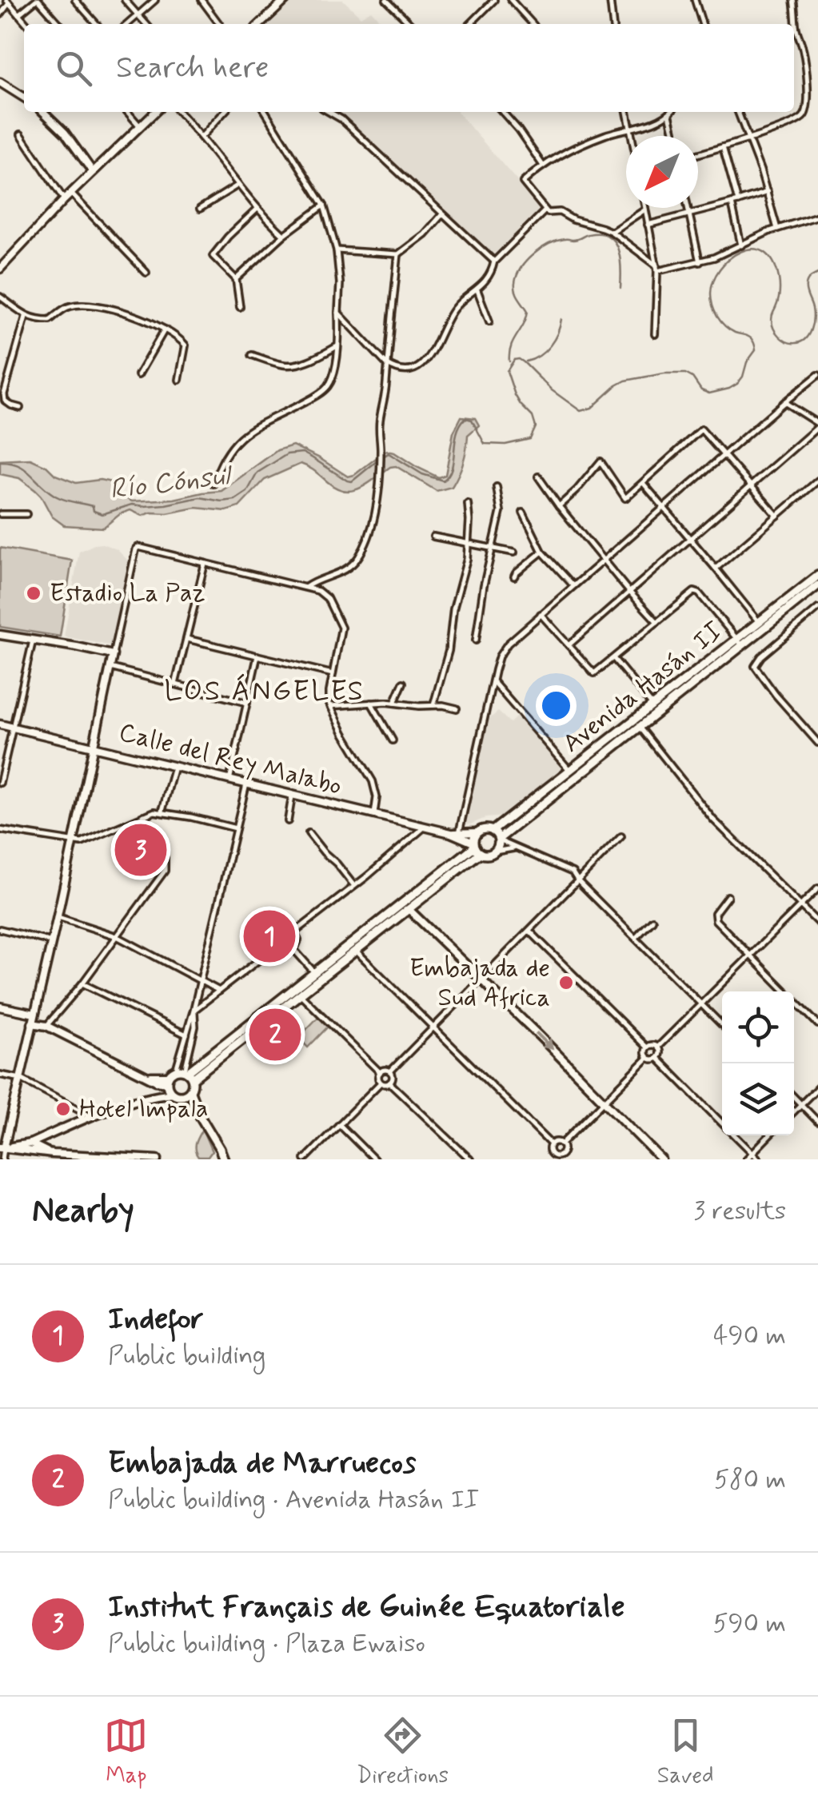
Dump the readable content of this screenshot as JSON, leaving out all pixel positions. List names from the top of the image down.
{
  "streets": {
    "main road": ["Avenida Hasán II"],
    "street": ["Calle del Rey Malabo"]
  },
  "crossings": [
    ["Avenida Hasán II", "Calle del Rey Malabo"]
  ],
  "districts": ["LOS ÁNGELES"],
  "water": ["Río Cónsul"],
  "places": ["Estadio La Paz", "Embajada de Sud Africa", "Hotel Impala"],
  "north": "bottom left",
  "page": {
    "search": "Search here",
    "pins": ["3", "1", "2"],
    "heading": ["Nearby", "3 results"],
    "list": [
      {
        "mark": "1",
        "name": "Indefor",
        "note": "Public building",
        "value": "490 m"
      },
      {
        "mark": "2",
        "name": "Embajada de Marruecos",
        "note": "Public building · Avenida Hasán II",
        "value": "580 m"
      },
      {
        "mark": "3",
        "name": "Institut Français de Guinée Equatoriale",
        "note": "Public building · Plaza Ewaiso",
        "value": "590 m"
      }
    ],
    "nav": ["Map", "Directions", "Saved"]
  }
}
